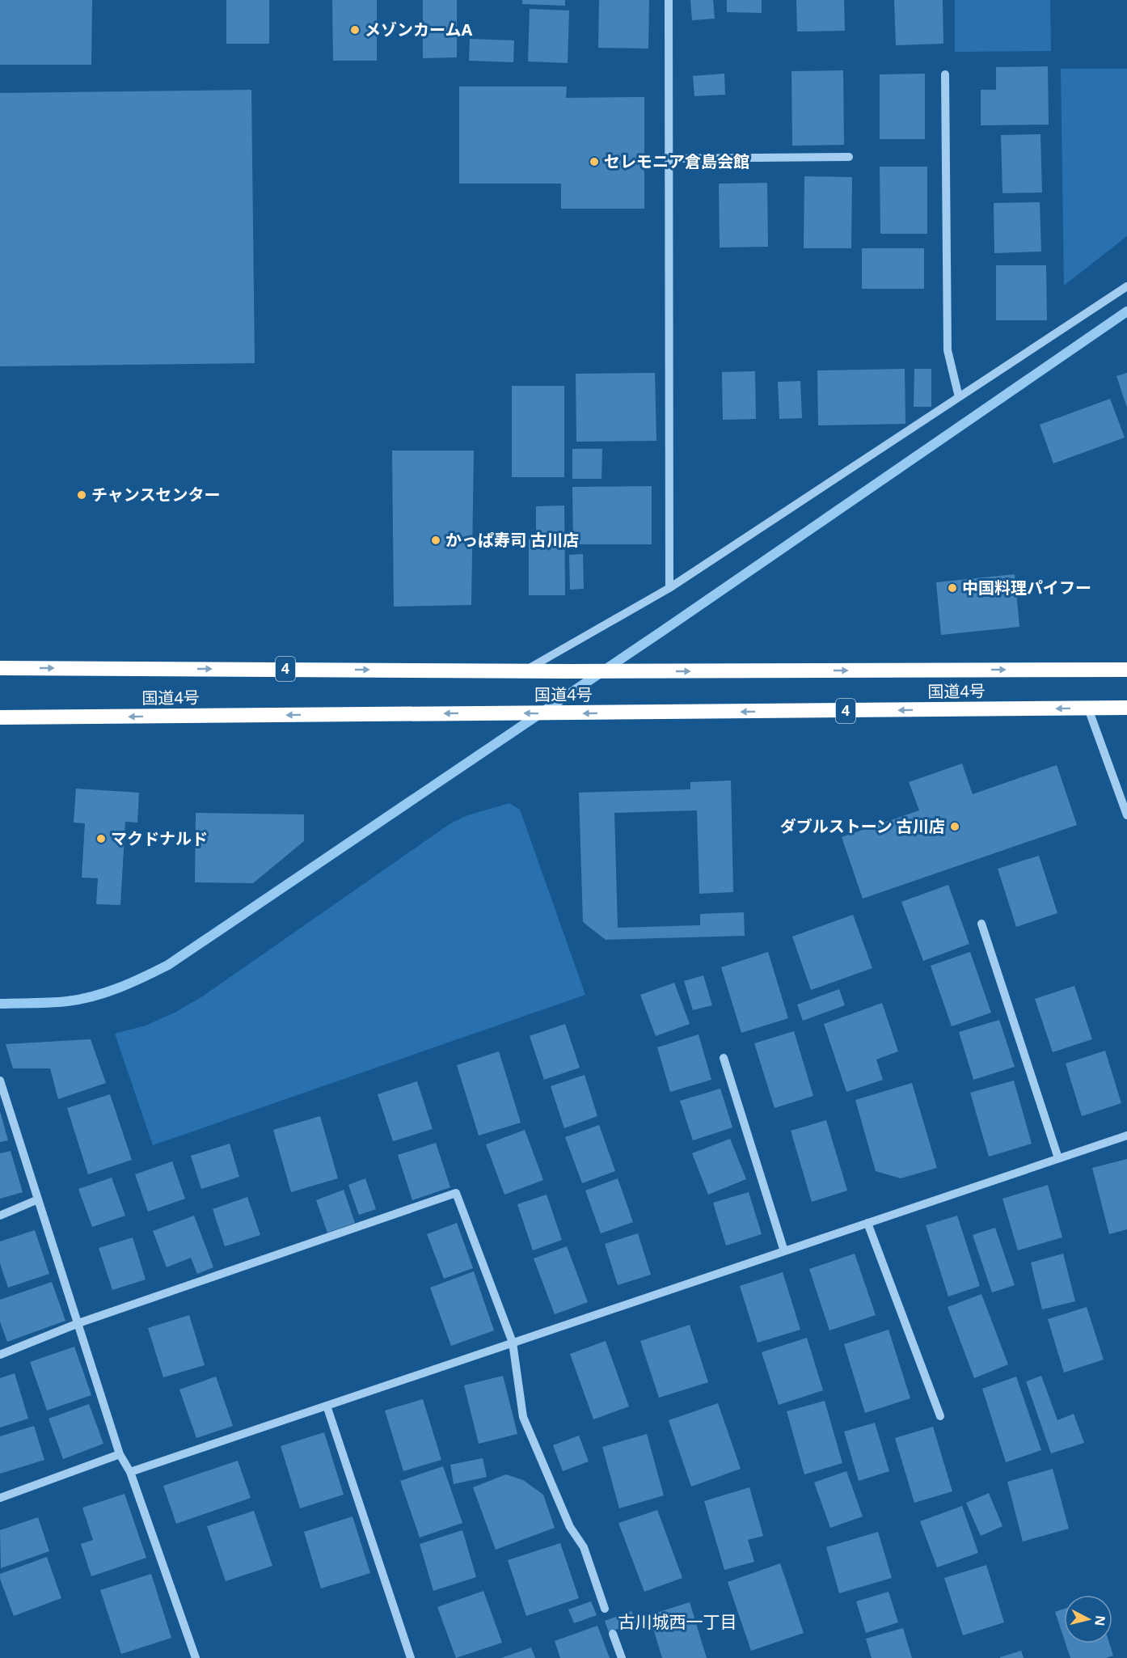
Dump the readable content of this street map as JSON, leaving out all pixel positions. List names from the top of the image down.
{
  "streets": {
    "highway": ["4", "国道4号"]
  },
  "districts": ["古川城西一丁目"],
  "places": [
    "メゾンカームA",
    "セレモニア倉島会館",
    "チャンスセンター",
    "かっぱ寿司 古川店",
    "中国料理パイフー",
    "ダブルストーン 古川店",
    "マクドナルド"
  ],
  "north": "right"
}
